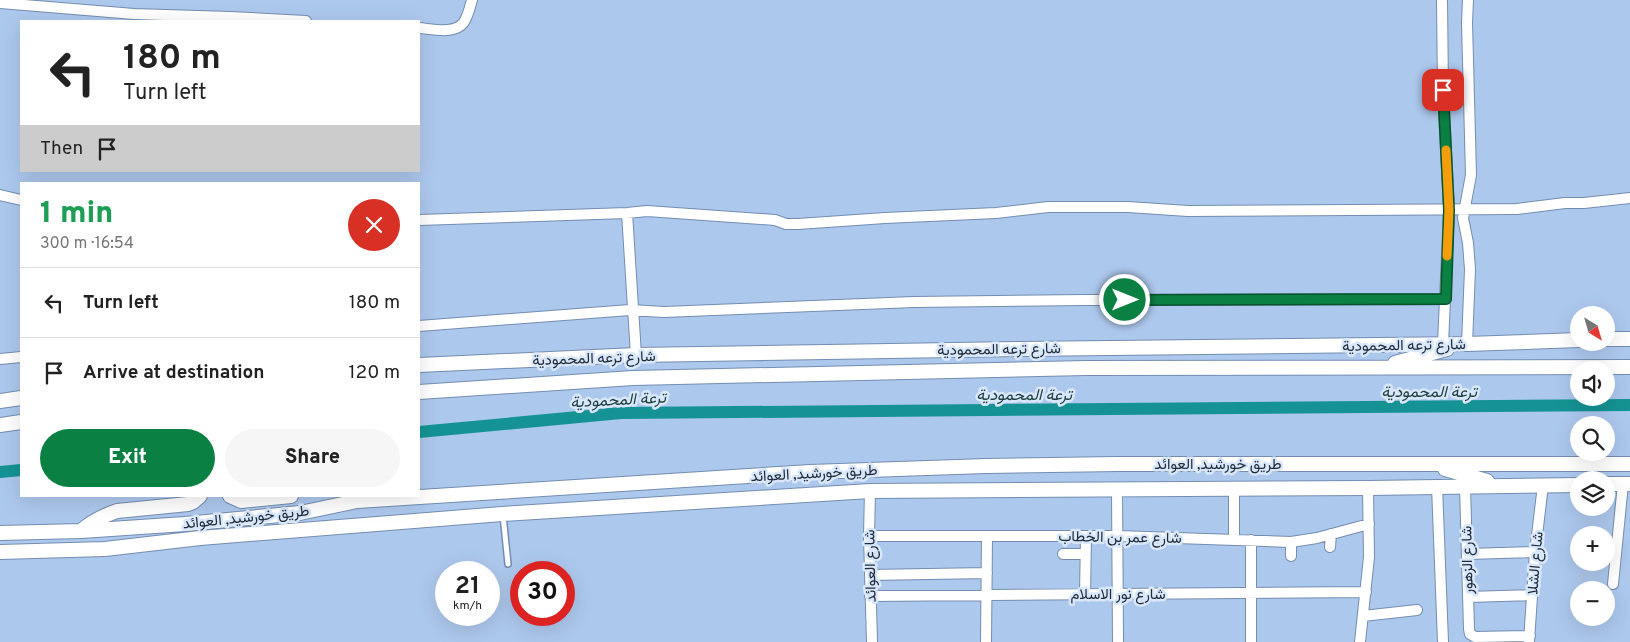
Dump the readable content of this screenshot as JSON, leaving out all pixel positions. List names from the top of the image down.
{
  "streets": {
    "main road": ["شارع ترعه المحمودية", "طريق خورشيد, العوائد"],
    "street": [
      "شارع عمر بن الخطاب",
      "شارع الزهور",
      "شارع الشلا",
      "شارع العوائد",
      "شارع نور الاسلام"
    ]
  },
  "crossings": [
    ["طريق خورشيد, العوائد", "شارع الزهور"],
    ["طريق خورشيد, العوائد", "شارع الشلا"],
    ["طريق خورشيد, العوائد", "شارع العوائد"],
    ["شارع عمر بن الخطاب", "شارع العوائد"],
    ["شارع الزهور", "شارع الشلا"],
    ["شارع العوائد", "شارع نور الاسلام"]
  ],
  "water": ["ترعة المحمودية"],
  "north": "bottom right",
  "page": {
    "turn": ["180 m", "Turn left"],
    "then": "Then",
    "heading": ["1 min", "300 m · 16:54"],
    "list": [
      {
        "name": "Turn left",
        "value": "180 m"
      },
      {
        "name": "Arrive at destination",
        "value": "120 m"
      }
    ],
    "map_buttons": ["+", "−"],
    "buttons": ["Exit", "Share"],
    "speed": "21 km/h",
    "limit": "30"
  }
}
